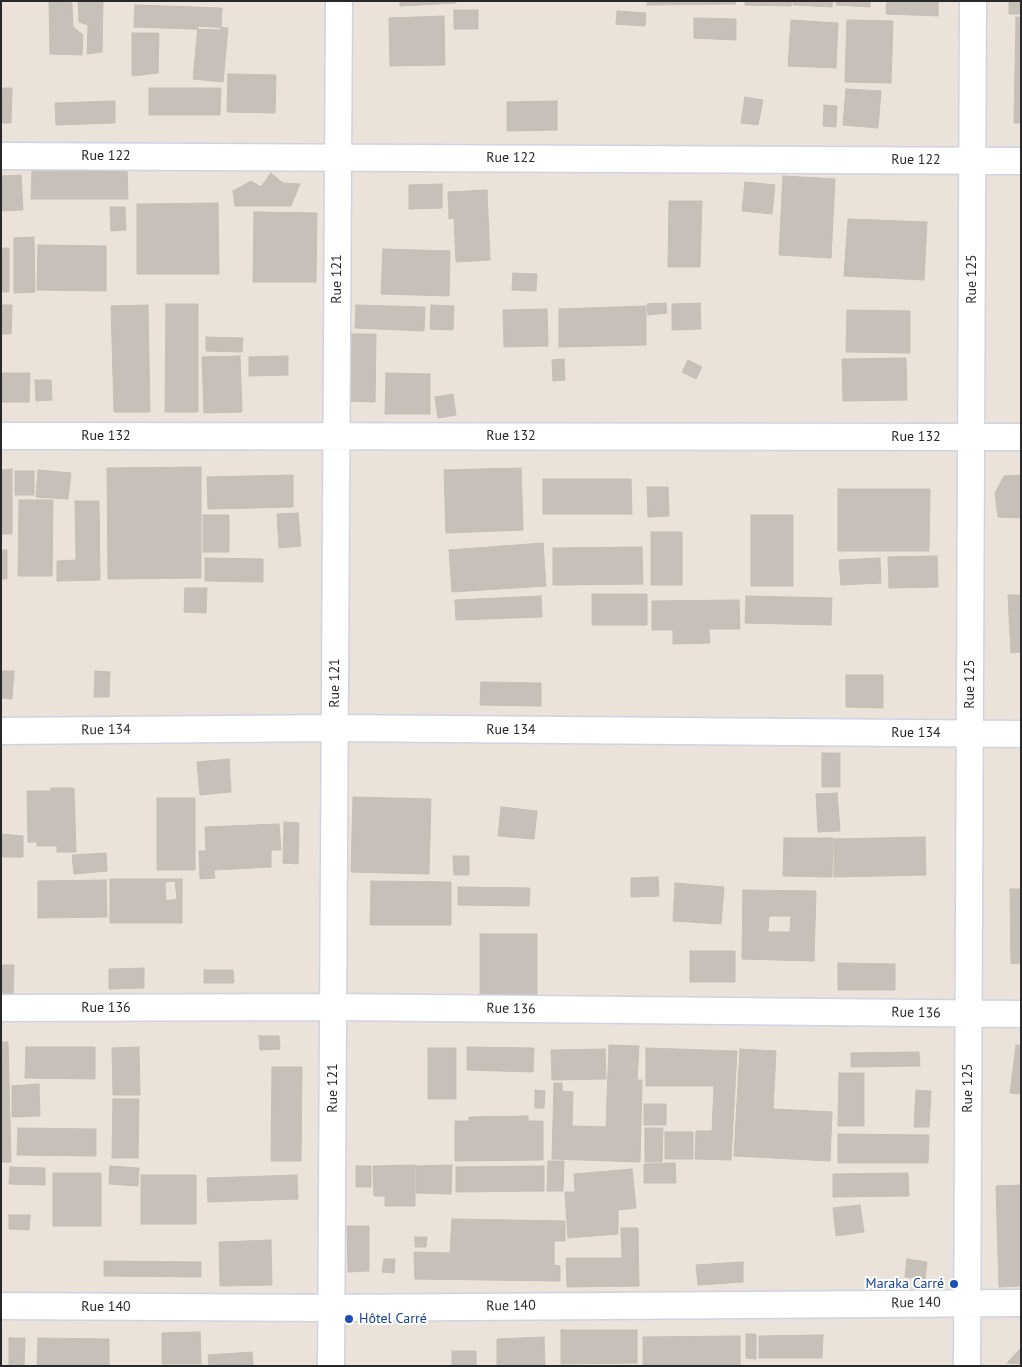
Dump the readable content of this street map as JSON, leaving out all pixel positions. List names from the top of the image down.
{
  "streets": {
    "street": [
      "Rue 122",
      "Rue 121",
      "Rue 125",
      "Rue 132",
      "Rue 134",
      "Rue 136",
      "Rue 140"
    ]
  },
  "crossings": [
    ["Rue 122", "Rue 121"],
    ["Rue 122", "Rue 125"],
    ["Rue 121", "Rue 132"],
    ["Rue 121", "Rue 134"],
    ["Rue 121", "Rue 136"],
    ["Rue 121", "Rue 140"],
    ["Rue 125", "Rue 132"],
    ["Rue 125", "Rue 134"],
    ["Rue 125", "Rue 136"],
    ["Rue 125", "Rue 140"]
  ],
  "places": ["Maraka Carré", "Hôtel Carré"]
}
